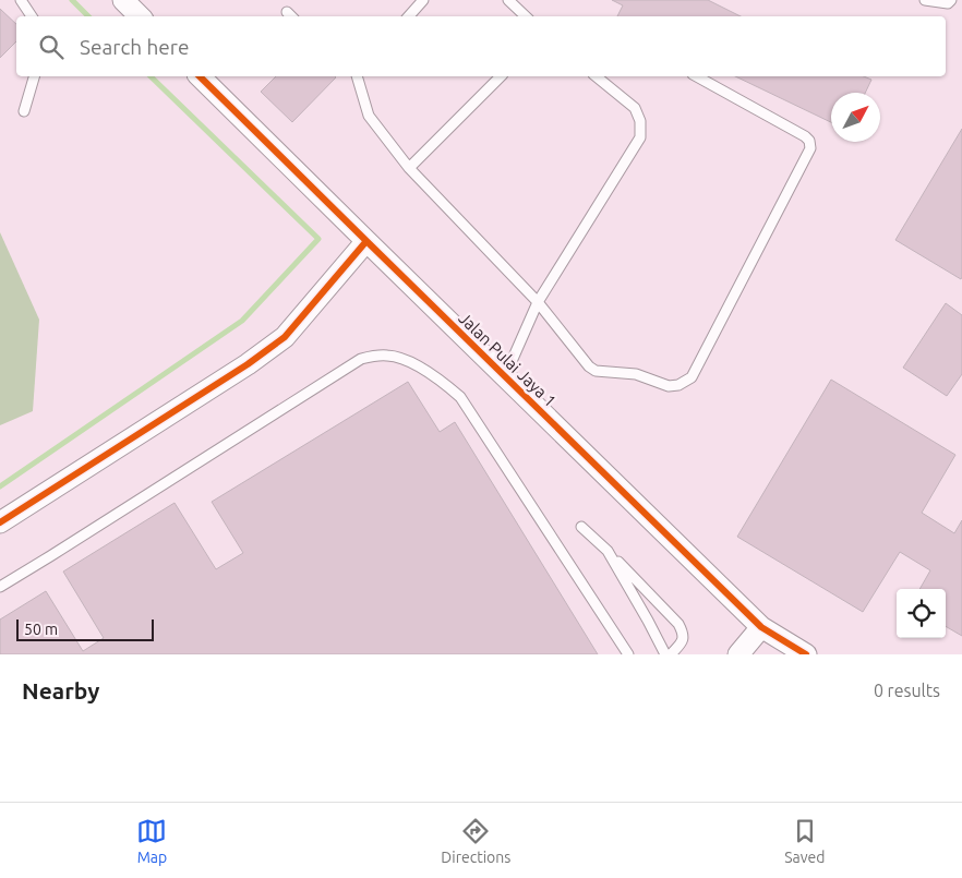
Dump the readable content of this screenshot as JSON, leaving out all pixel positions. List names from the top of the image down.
{
  "streets": {
    "street": ["Jalan Pulai Jaya 1"]
  },
  "scale_bar": "50 m",
  "north": "top right",
  "page": {
    "search": "Search here",
    "scale": "50 m",
    "heading": ["Nearby", "0 results"],
    "nav": ["Map", "Directions", "Saved"]
  }
}
